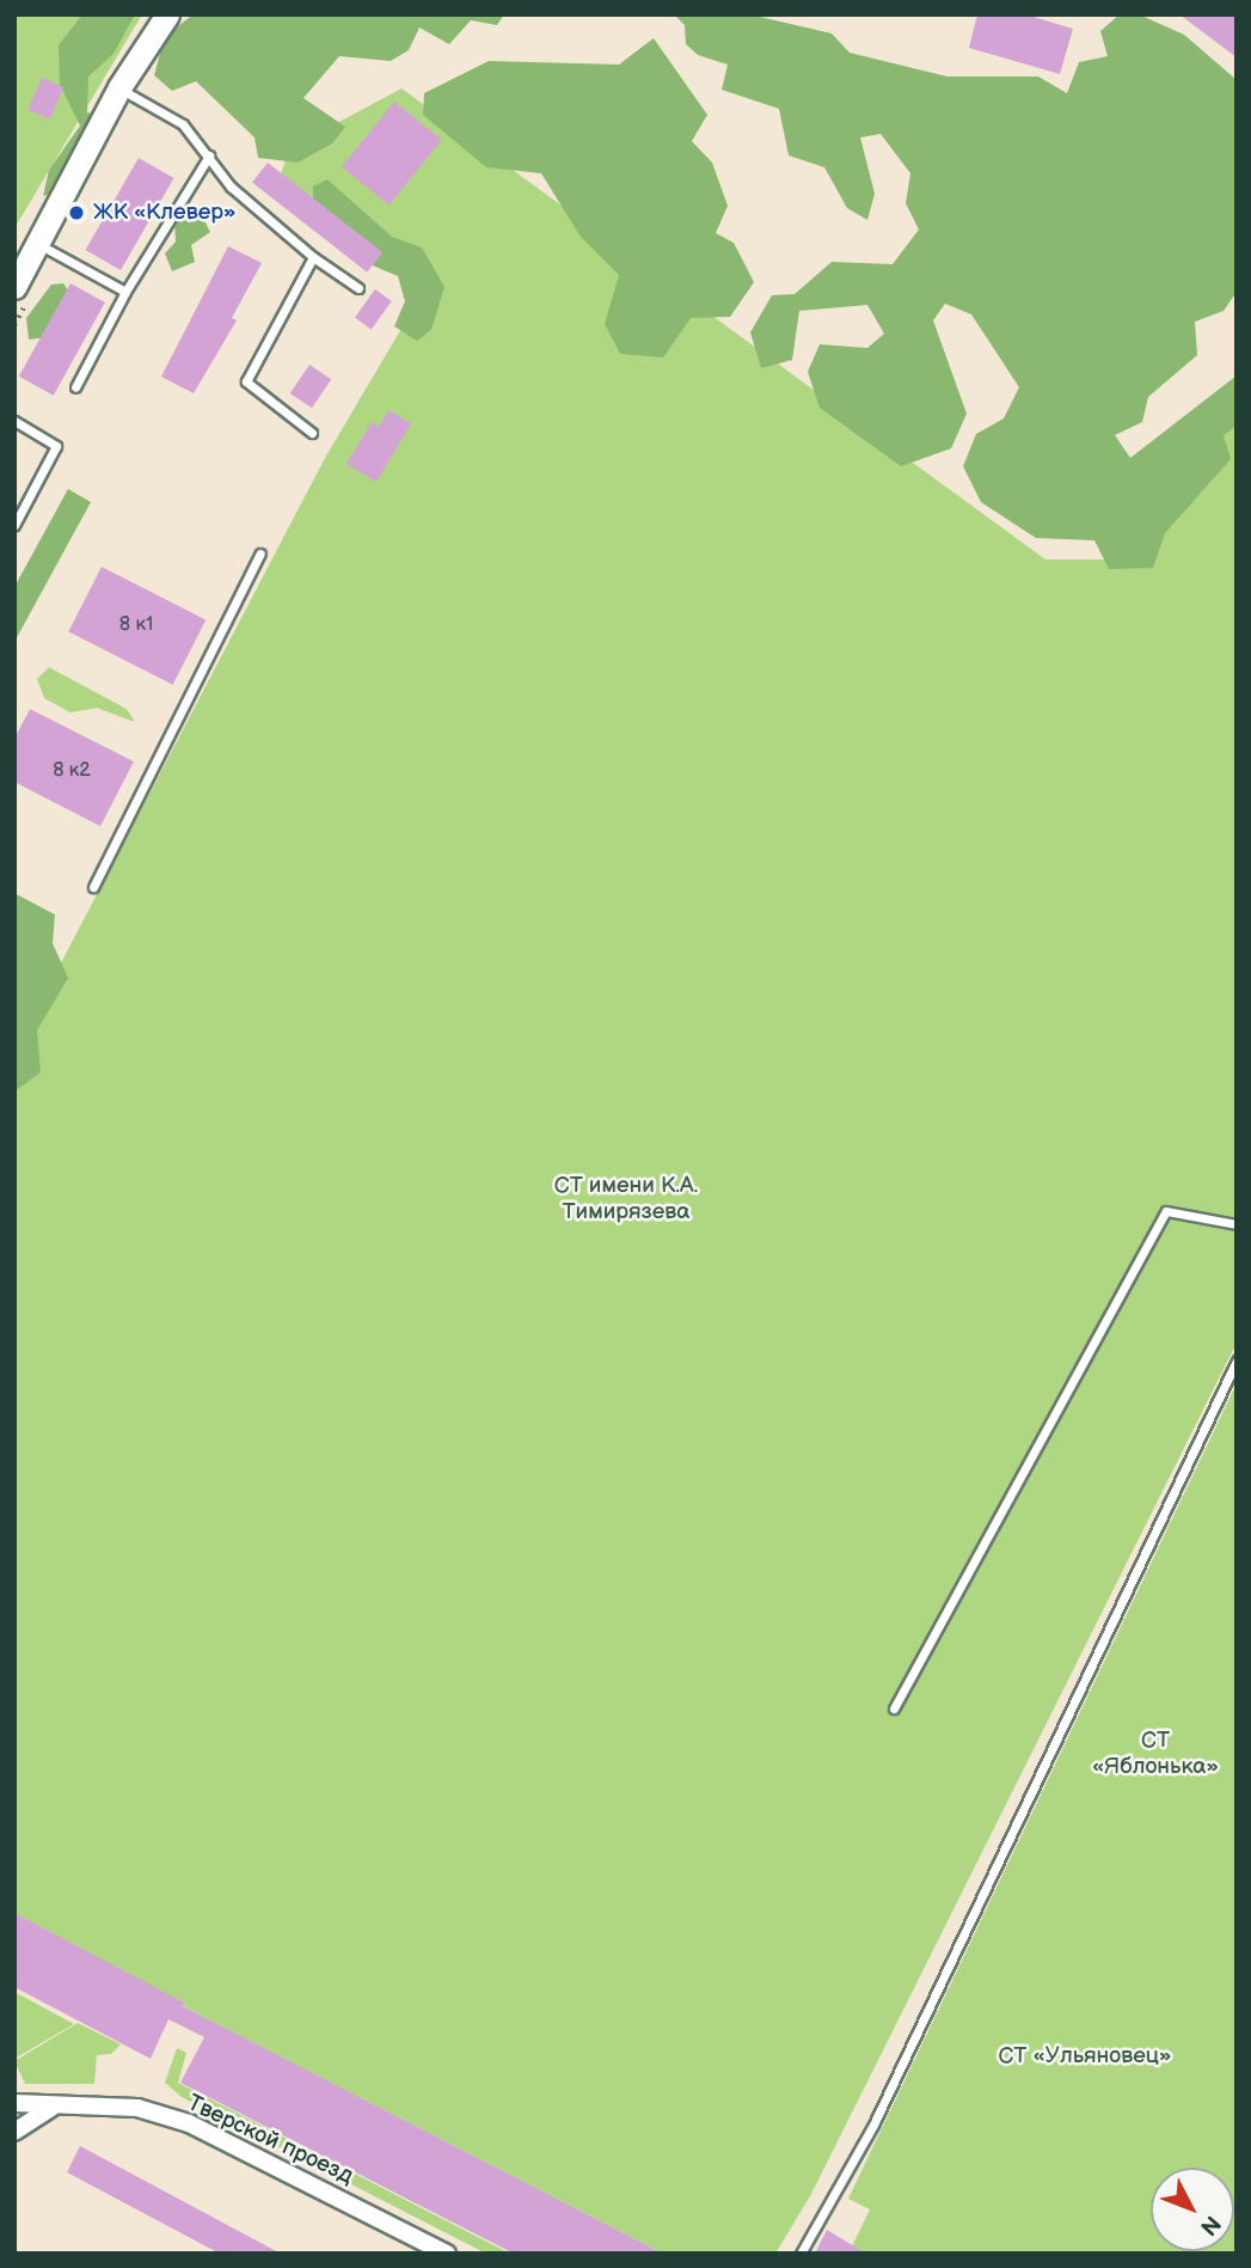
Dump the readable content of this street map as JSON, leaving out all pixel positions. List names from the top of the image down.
{
  "streets": {
    "street": ["Тверской проезд"]
  },
  "parks": ["СТ имени К.А. Тимирязева", "СТ «Яблонька»", "СТ «Ульяновец»"],
  "places": ["ЖК «Клевер»"],
  "house_numbers": ["8 к1", "8 к2"],
  "north": "bottom right"
}
